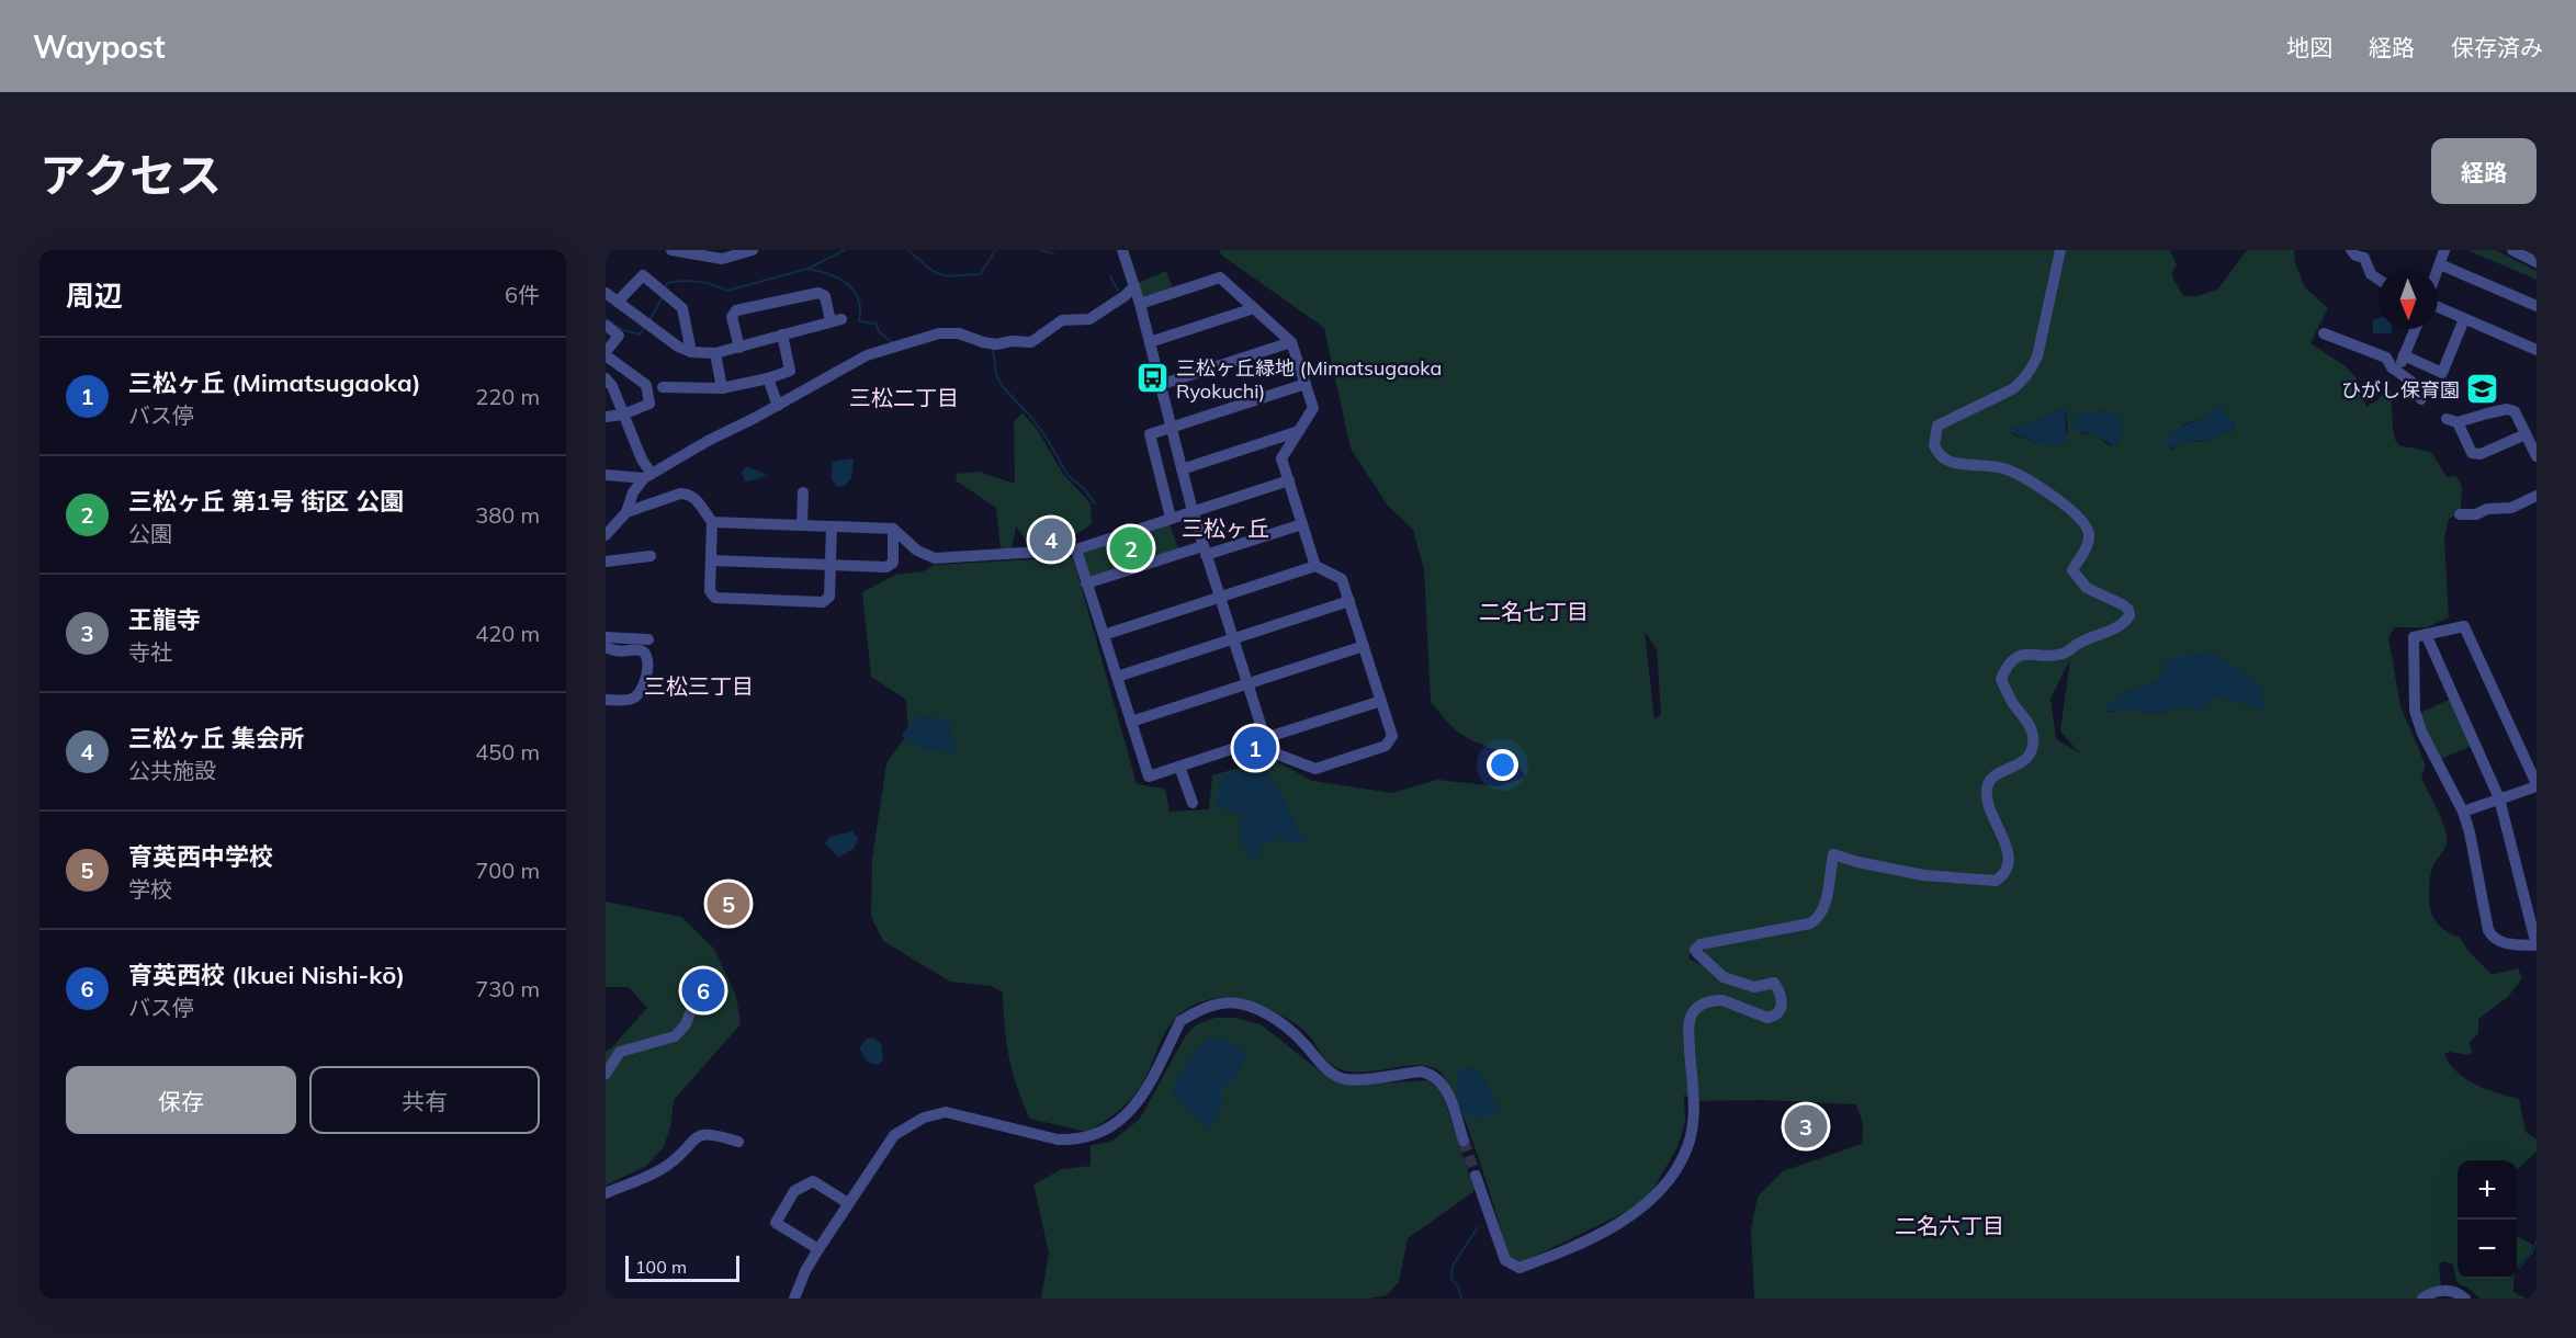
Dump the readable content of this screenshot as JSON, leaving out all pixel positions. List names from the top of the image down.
{
  "districts": [
    "三松二丁目",
    "三松ヶ丘",
    "二名七丁目",
    "三松三丁目",
    "二名六丁目"
  ],
  "places": {
    "bus stop": ["三松ヶ丘緑地 (Mimatsugaoka Ryokuchi)"],
    "school or university": ["ひがし保育園"]
  },
  "scale_bar": "100 m",
  "north": "bottom",
  "page": {
    "header": "Waypost",
    "nav": ["地図", "経路", "保存済み"],
    "title": "アクセス",
    "buttons": [
      "経路",
      ["保存", "共有"]
    ],
    "heading": ["周辺", "6件"],
    "list": [
      {
        "mark": "1",
        "name": "三松ヶ丘 (Mimatsugaoka)",
        "note": "バス停",
        "value": "220 m"
      },
      {
        "mark": "2",
        "name": "三松ヶ丘 第1号 街区 公園",
        "note": "公園",
        "value": "380 m"
      },
      {
        "mark": "3",
        "name": "王龍寺",
        "note": "寺社",
        "value": "420 m"
      },
      {
        "mark": "4",
        "name": "三松ヶ丘 集会所",
        "note": "公共施設",
        "value": "450 m"
      },
      {
        "mark": "5",
        "name": "育英西中学校",
        "note": "学校",
        "value": "700 m"
      },
      {
        "mark": "6",
        "name": "育英西校 (Ikuei Nishi-kō)",
        "note": "バス停",
        "value": "730 m"
      }
    ],
    "pins": [
      "4",
      "2",
      "1",
      "5",
      "6",
      "3"
    ],
    "map_buttons": ["+", "−"],
    "scale": "100 m"
  }
}
